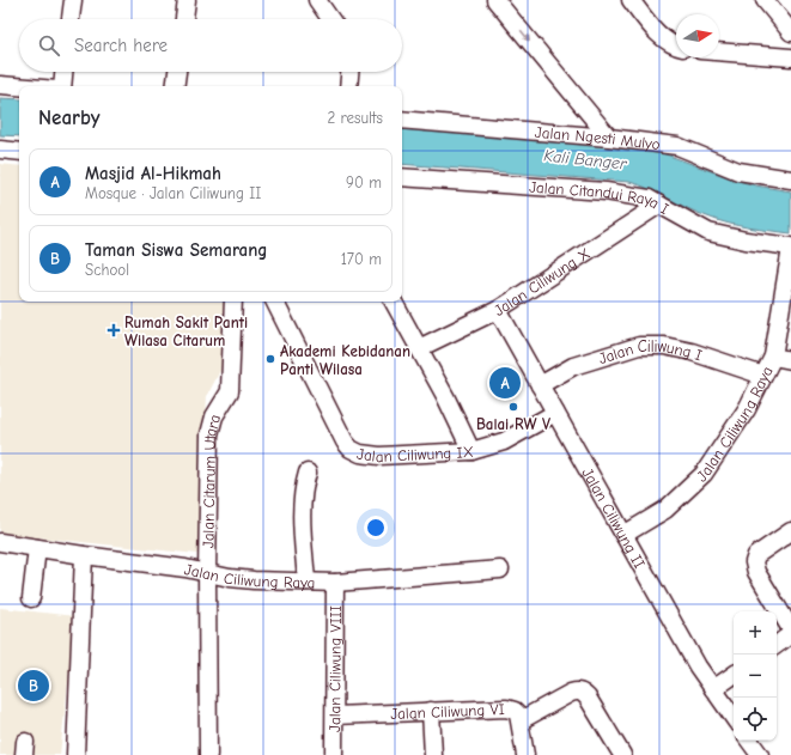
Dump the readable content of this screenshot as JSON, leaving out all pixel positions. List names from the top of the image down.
{
  "streets": {
    "street": [
      "Jalan Ngesti Mulyo",
      "Jalan Citandui Raya I",
      "Jalan Ciliwung X",
      "Jalan Ciliwung I",
      "Jalan Ciliwung Raya",
      "Jalan Ciliwung IX",
      "Jalan Citarum Utara",
      "Jalan Ciliwung II",
      "Jalan Ciliwung VIII",
      "Jalan Ciliwung VI"
    ]
  },
  "crossings": [
    ["Jalan Citandui Raya I", "Jalan Ciliwung X"],
    ["Jalan Citandui Raya I", "Jalan Ciliwung Raya"],
    ["Jalan Ciliwung X", "Jalan Ciliwung II"],
    ["Jalan Ciliwung I", "Jalan Ciliwung Raya"],
    ["Jalan Ciliwung I", "Jalan Ciliwung II"],
    ["Jalan Ciliwung Raya", "Jalan Citarum Utara"],
    ["Jalan Ciliwung Raya", "Jalan Ciliwung II"],
    ["Jalan Ciliwung Raya", "Jalan Ciliwung VIII"],
    ["Jalan Ciliwung IX", "Jalan Ciliwung II"],
    ["Jalan Ciliwung VIII", "Jalan Ciliwung VI"]
  ],
  "water": ["Kali Banger"],
  "places": {
    "health": ["Rumah Sakit Panti Wilasa Citarum"],
    "other": ["Akademi Kebidanan Panti Wilasa", "Balai RW V"]
  },
  "north": "right",
  "page": {
    "search": "Search here",
    "heading": ["Nearby", "2 results"],
    "list": [
      {
        "mark": "A",
        "name": "Masjid Al-Hikmah",
        "note": "Mosque · Jalan Ciliwung II",
        "value": "90 m"
      },
      {
        "mark": "B",
        "name": "Taman Siswa Semarang",
        "note": "School",
        "value": "170 m"
      }
    ],
    "pins": ["A", "B"],
    "map_buttons": ["+", "−"]
  }
}
